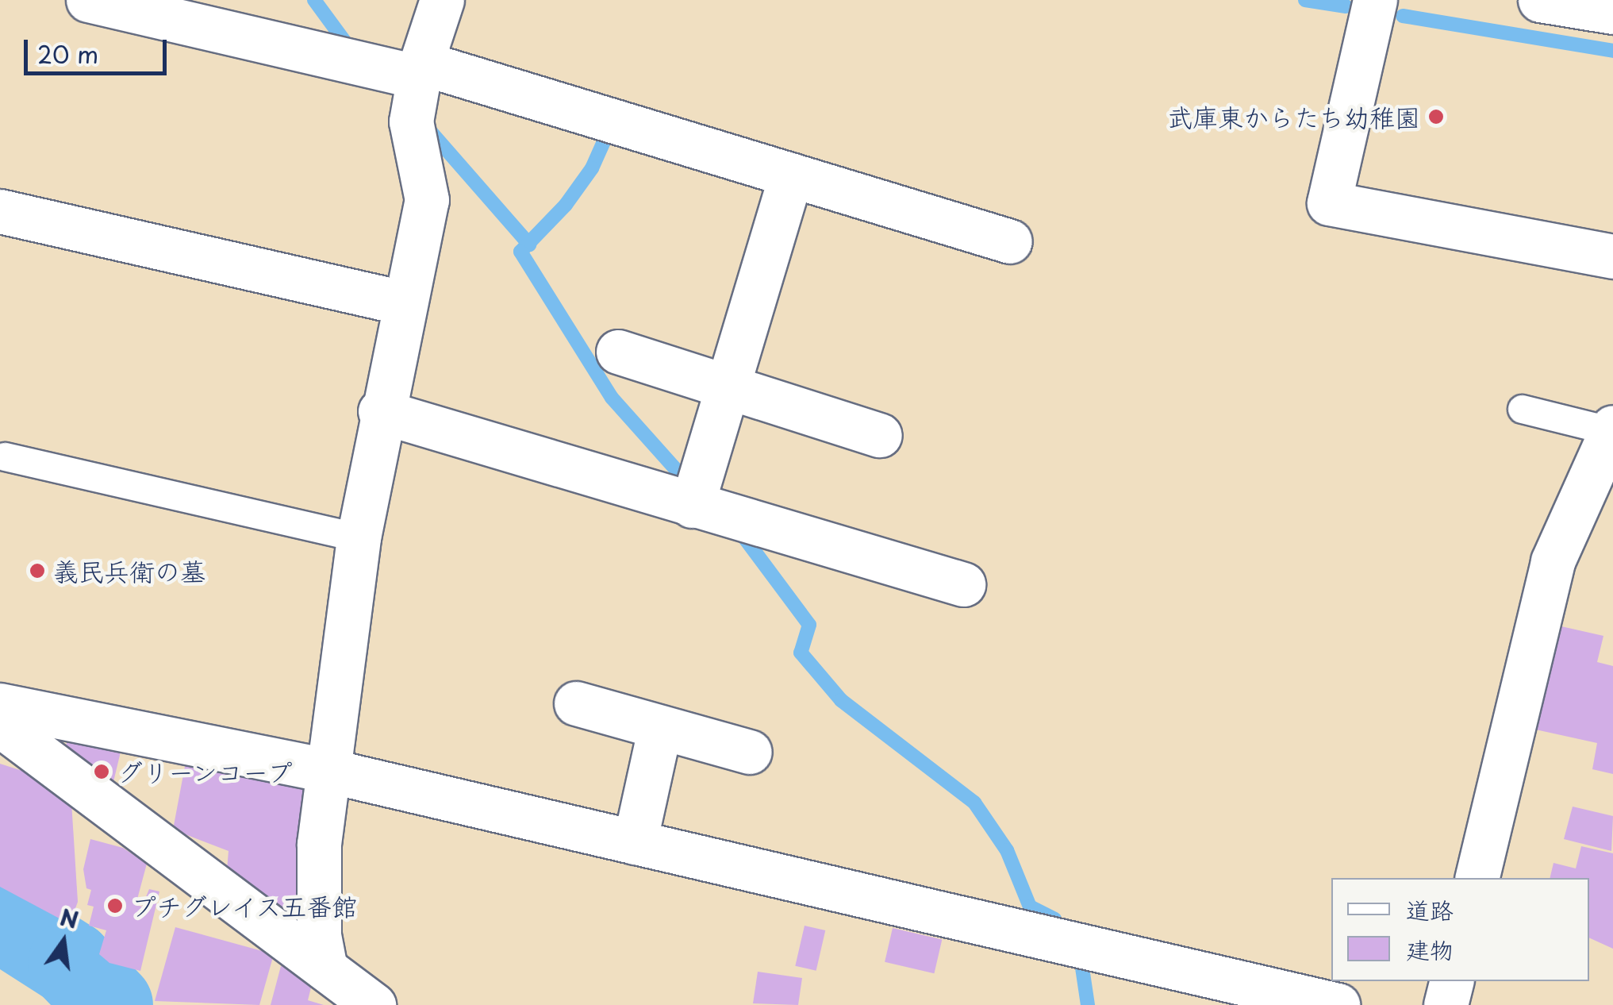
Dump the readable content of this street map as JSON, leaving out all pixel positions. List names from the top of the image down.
{
  "places": [
    "武庫東からたち幼稚園",
    "義民兵衛の墓",
    "グリーンコープ",
    "プチグレイス五番館"
  ],
  "legend": ["道路", "建物"],
  "scale_bar": "20 m",
  "north": "top"
}
